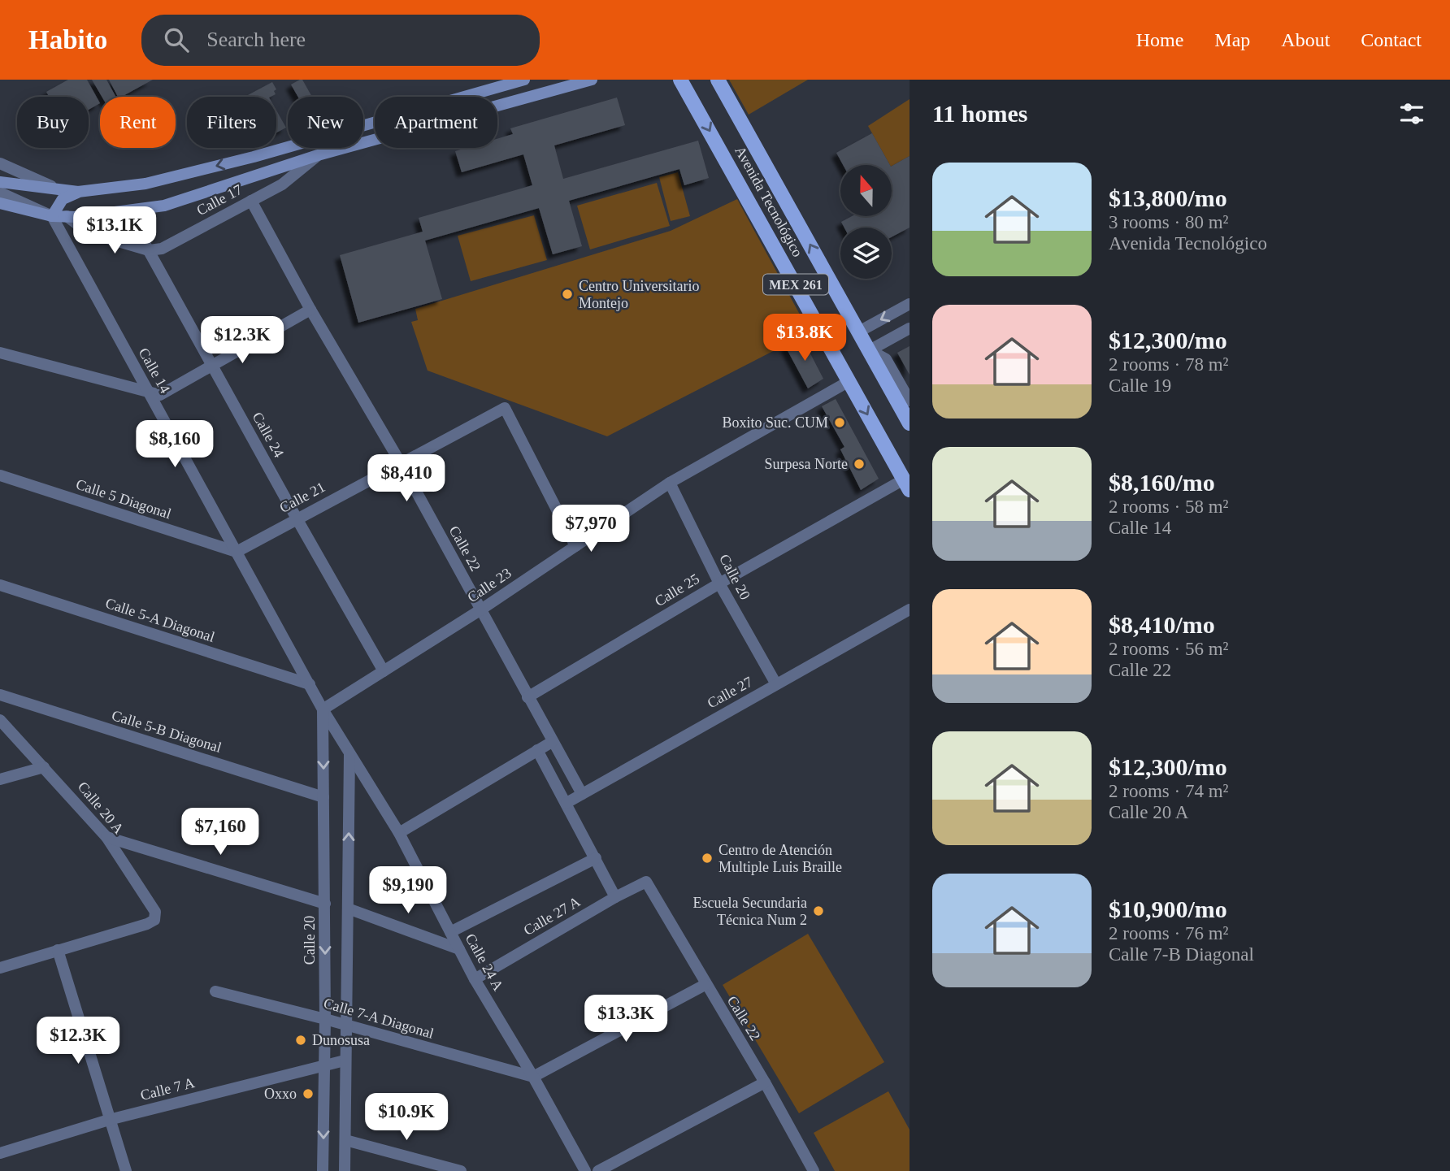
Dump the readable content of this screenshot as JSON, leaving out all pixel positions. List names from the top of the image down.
{
  "streets": {
    "main road": ["Avenida Tecnológico", "MEX 261"],
    "street": [
      "Calle 17",
      "Calle 14",
      "Calle 24",
      "Calle 21",
      "Calle 5 Diagonal",
      "Calle 22",
      "Calle 20",
      "Calle 23",
      "Calle 25",
      "Calle 5-A Diagonal",
      "Calle 27",
      "Calle 5-B Diagonal",
      "Calle 20 A",
      "Calle 27 A",
      "Calle 24 A",
      "Calle 7-A Diagonal",
      "Calle 7 A"
    ]
  },
  "crossings": [
    ["Calle 17", "Calle 24"],
    ["Calle 17", "Calle 22"],
    ["Avenida Tecnológico", "Calle 23"],
    ["Avenida Tecnológico", "Calle 25"],
    ["Calle 14", "Calle 21"],
    ["Calle 14", "Calle 5 Diagonal"],
    ["Calle 14", "Calle 20"],
    ["Calle 14", "Calle 23"],
    ["Calle 14", "Calle 5-A Diagonal"],
    ["Calle 14", "Calle 24 A"],
    ["Calle 24", "Calle 21"],
    ["Calle 24", "Calle 23"],
    ["Calle 21", "Calle 5 Diagonal"],
    ["Calle 21", "Calle 22"],
    ["Calle 21", "Calle 23"],
    ["Calle 22", "Calle 23"],
    ["Calle 22", "Calle 25"],
    ["Calle 22", "Calle 27"],
    ["Calle 22", "Calle 27 A"],
    ["Calle 20", "Calle 23"],
    ["Calle 20", "Calle 25"],
    ["Calle 20", "Calle 27"],
    ["Calle 20", "Calle 5-B Diagonal"],
    ["Calle 20", "Calle 24 A"],
    ["Calle 20", "Calle 7-A Diagonal"],
    ["Calle 20", "Calle 7 A"],
    ["Calle 23", "Calle 24 A"],
    ["Calle 27 A", "Calle 24 A"],
    ["Calle 24 A", "Calle 7-A Diagonal"]
  ],
  "places": [
    "Centro Universitario Montejo",
    "Boxito Suc. CUM",
    "Surpesa Norte",
    "Centro de Atención Multiple Luis Braille",
    "Escuela Secundaria Técnica Num 2",
    "Dunosusa",
    "Oxxo"
  ],
  "north": "top",
  "page": {
    "header": "Habito",
    "search": "Search here",
    "nav": [
      "Home",
      "Map",
      "About",
      "Contact"
    ],
    "heading": "11 homes",
    "chip": [
      "Buy",
      "Rent",
      "Filters",
      "New",
      "Apartment"
    ],
    "list": [
      {
        "name": "$13,800/mo",
        "note": "3 rooms · 80 m² · Avenida Tecnológico"
      },
      {
        "name": "$12,300/mo",
        "note": "2 rooms · 78 m² · Calle 19"
      },
      {
        "name": "$8,160/mo",
        "note": "2 rooms · 58 m² · Calle 14"
      },
      {
        "name": "$8,410/mo",
        "note": "2 rooms · 56 m² · Calle 22"
      },
      {
        "name": "$12,300/mo",
        "note": "2 rooms · 74 m² · Calle 20 A"
      },
      {
        "name": "$10,900/mo",
        "note": "2 rooms · 76 m² · Calle 7-B Diagonal"
      }
    ],
    "price": [
      "$13.1K",
      "$13.8K",
      "$12.3K",
      "$8,160",
      "$8,410",
      "$7,970",
      "$7,160",
      "$9,190",
      "$13.3K",
      "$12.3K",
      "$10.9K"
    ]
  }
}
